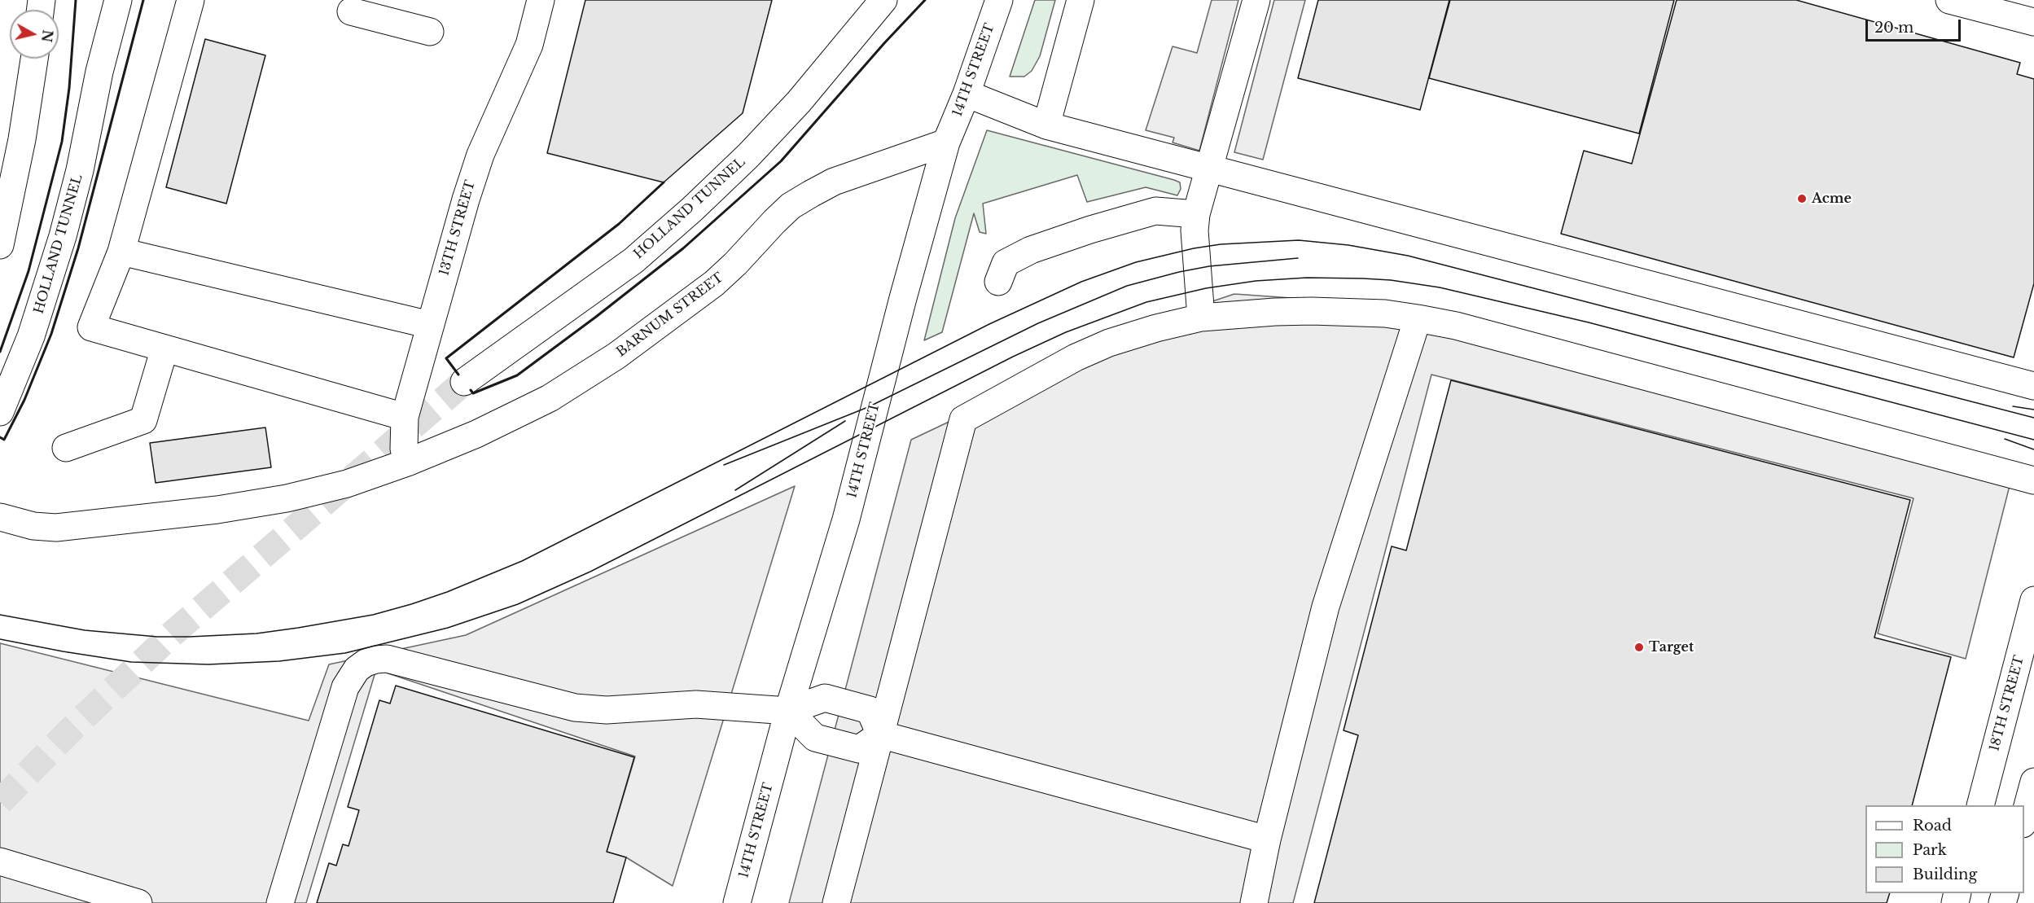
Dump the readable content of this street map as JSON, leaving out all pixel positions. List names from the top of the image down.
{
  "streets": {
    "main road": [
      "14TH STREET",
      "HOLLAND TUNNEL",
      "13TH STREET",
      "BARNUM STREET",
      "18TH STREET"
    ]
  },
  "crossings": [
    ["14TH STREET", "BARNUM STREET"],
    ["13TH STREET", "BARNUM STREET"]
  ],
  "places": ["Acme", "Target"],
  "legend": ["Road", "Park", "Building"],
  "scale_bar": "20 m",
  "north": "right"
}
